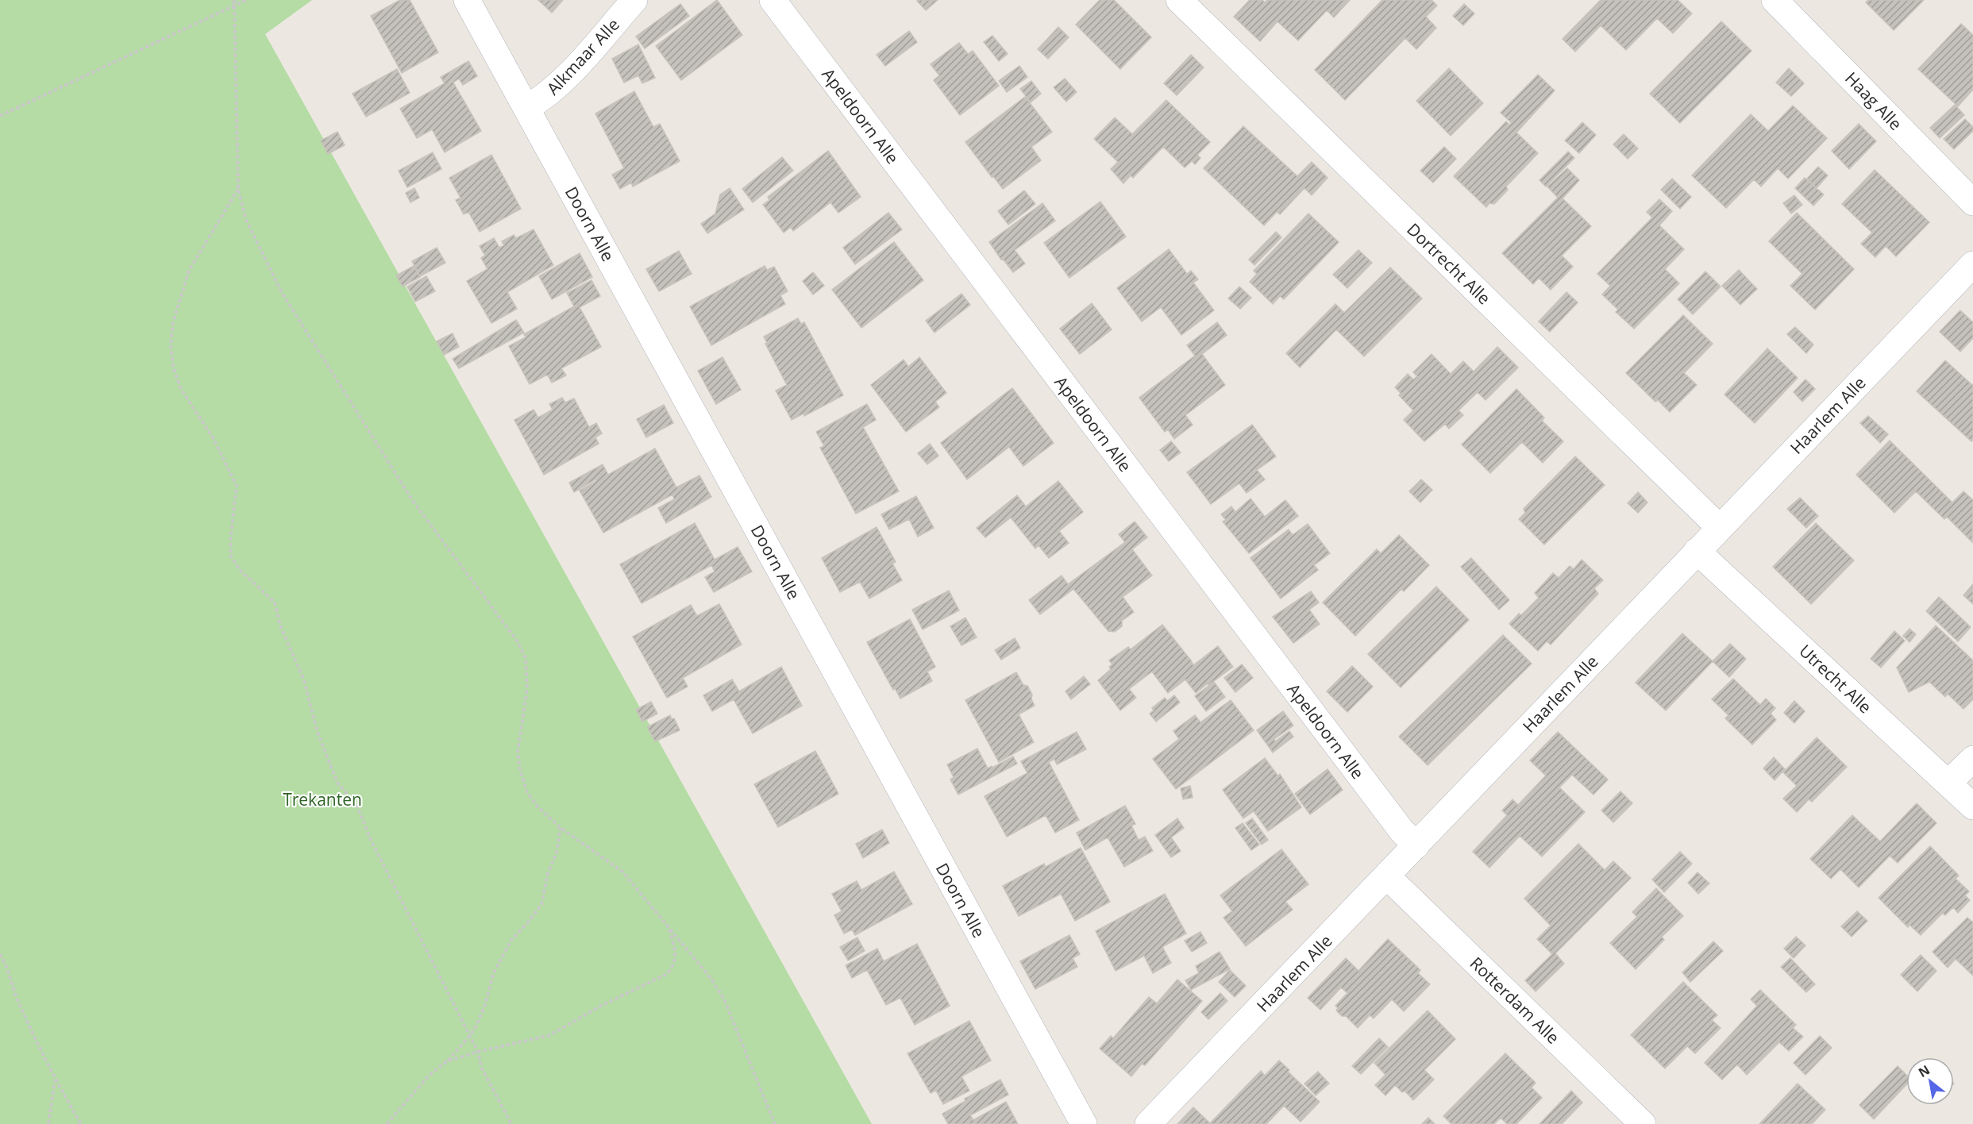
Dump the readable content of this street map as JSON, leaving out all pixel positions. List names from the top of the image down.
{
  "streets": {
    "street": [
      "Alkmaar Alle",
      "Haag Alle",
      "Apeldoorn Alle",
      "Doorn Alle",
      "Dortrecht Alle",
      "Haarlem Alle",
      "Utrecht Alle",
      "Rotterdam Alle"
    ]
  },
  "crossings": [
    ["Alkmaar Alle", "Doorn Alle"],
    ["Apeldoorn Alle", "Haarlem Alle"],
    ["Dortrecht Alle", "Haarlem Alle"],
    ["Haarlem Alle", "Utrecht Alle"],
    ["Haarlem Alle", "Rotterdam Alle"]
  ],
  "parks": ["Trekanten"],
  "north": "top left"
}
